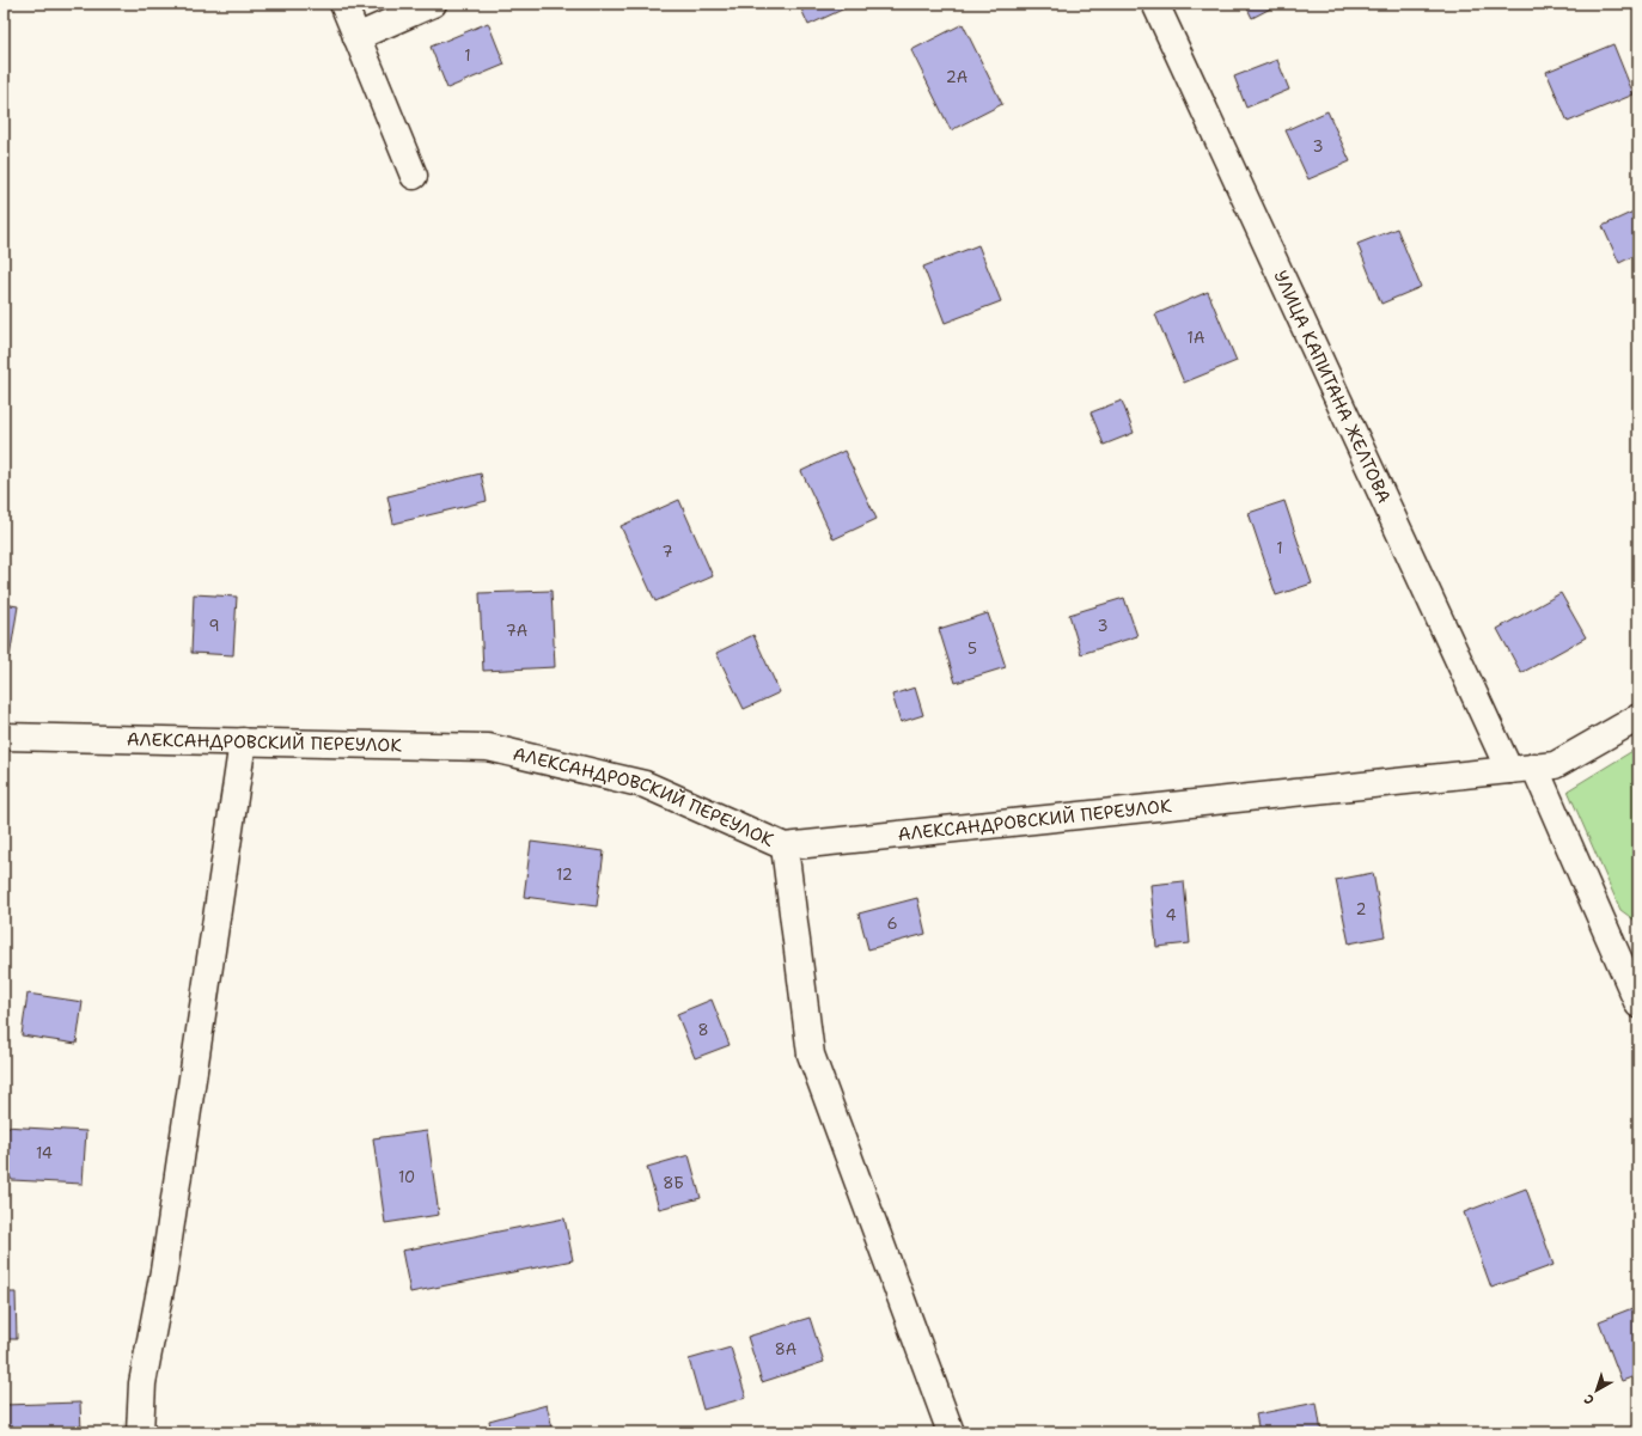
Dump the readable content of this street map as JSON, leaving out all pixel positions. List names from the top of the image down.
{
  "streets": {
    "street": ["УЛИЦА КАПИТАНА ЖЕЛТОВА", "АЛЕКСАНДРОВСКИЙ ПЕРЕУЛОК"]
  },
  "crossings": [
    ["УЛИЦА КАПИТАНА ЖЕЛТОВА", "АЛЕКСАНДРОВСКИЙ ПЕРЕУЛОК"]
  ],
  "house_numbers": [
    "1",
    "2А",
    "3",
    "1А",
    "1",
    "7",
    "9",
    "3",
    "7А",
    "5",
    "12",
    "2",
    "4",
    "6",
    "8",
    "14",
    "10",
    "8Б",
    "8А"
  ],
  "north": "bottom left"
}
